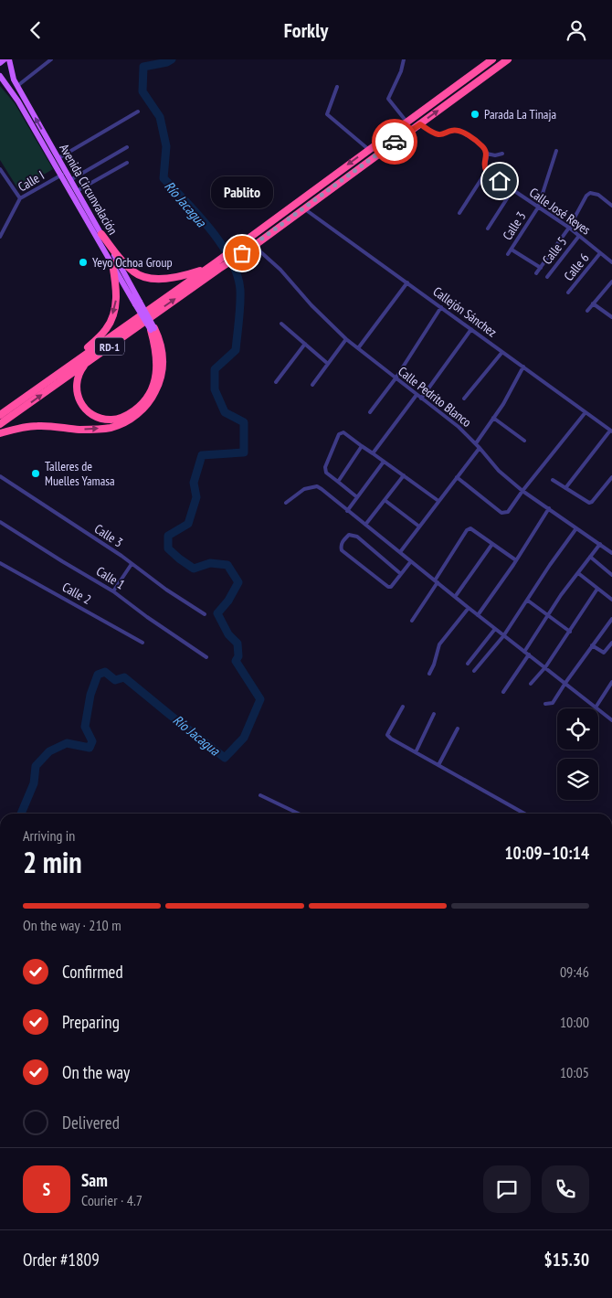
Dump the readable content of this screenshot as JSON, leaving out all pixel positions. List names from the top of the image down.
{
  "streets": {
    "highway": ["RD-1"],
    "main road": ["Avenida Circunvalación"],
    "street": [
      "Calle I",
      "Calle José Reyes",
      "Calle 3",
      "Calle 5",
      "Calle 6",
      "Callejón Sánchez",
      "Calle Pedrito Blanco",
      "Calle 1",
      "Calle 2"
    ]
  },
  "crossings": [
    ["Calle I", "Avenida Circunvalación"],
    ["Calle José Reyes", "Calle 3"],
    ["Calle José Reyes", "Calle 5"],
    ["Calle José Reyes", "Calle 6"],
    ["Callejón Sánchez", "RD-1"],
    ["RD-1", "Calle Pedrito Blanco"]
  ],
  "water": ["Río Jacagua"],
  "places": [
    "Parada La Tinaja",
    "Pablito",
    "Yeyo Ochoa Group",
    "Talleres de Muelles Yamasa"
  ],
  "page": {
    "header": "Forkly",
    "bubble": "Pablito",
    "heading": ["2 min", "Arriving in", "10:09–10:14"],
    "panel": [
      "Sam",
      "Courier · 4.7",
      "Order #1809",
      "$15.30"
    ],
    "bar": "On the way · 210 m",
    "list": [
      ["Confirmed", "09:46"],
      ["Preparing", "10:00"],
      ["On the way", "10:05"],
      "Delivered"
    ],
    "round": "S"
  }
}
